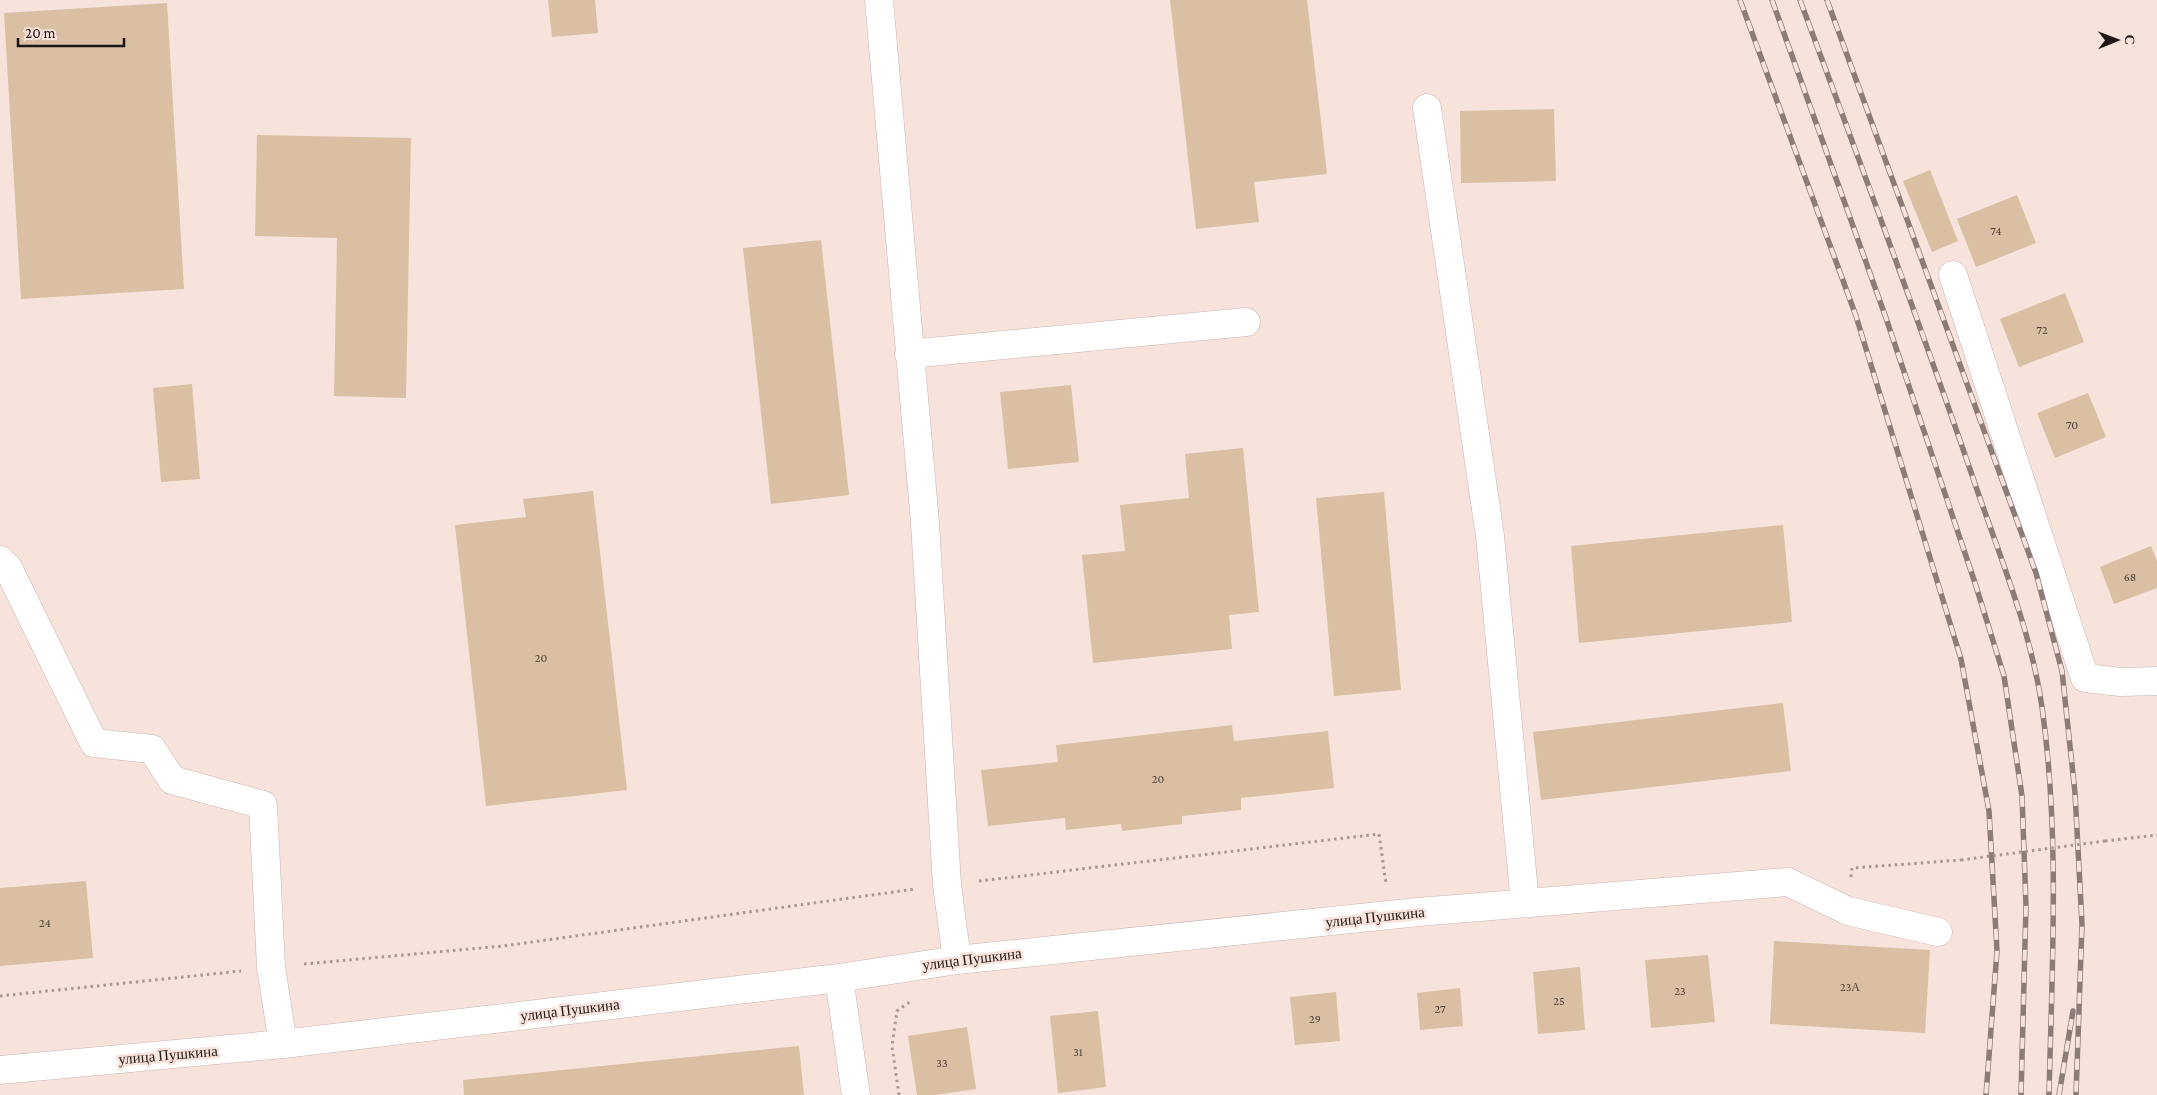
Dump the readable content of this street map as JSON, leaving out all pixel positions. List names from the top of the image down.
{
  "streets": {
    "street": ["улица Пушкина"]
  },
  "house_numbers": [
    "74",
    "72",
    "70",
    "68",
    "20",
    "20",
    "24",
    "23А",
    "23",
    "25",
    "27",
    "29",
    "31",
    "33"
  ],
  "scale_bar": "20 m",
  "north": "right"
}
